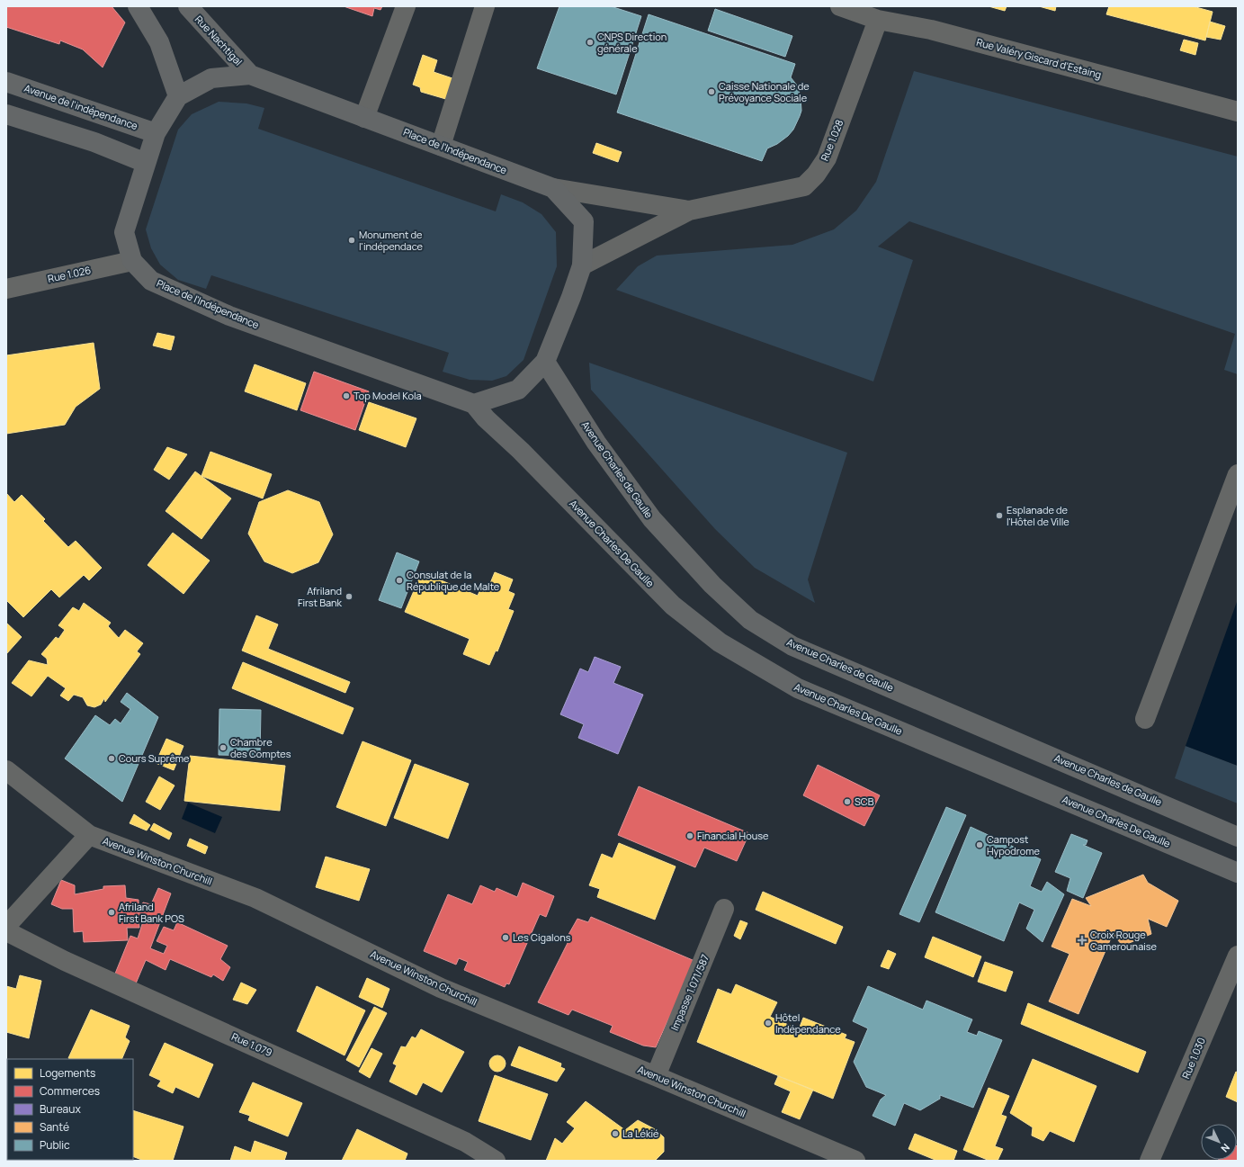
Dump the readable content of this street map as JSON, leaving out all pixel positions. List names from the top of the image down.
{
  "streets": {
    "main road": [
      "Rue Nachtigal",
      "Avenue de l'indépendance",
      "Place de l'Indépendance",
      "Avenue Charles de Gaulle",
      "Avenue Charles De Gaulle"
    ],
    "street": [
      "Rue Valéry Giscard d'Estaing",
      "Rue 1.028",
      "Rue 1.026",
      "Avenue Winston Churchill",
      "Impasse 1.071/587",
      "Rue 1.079",
      "Rue 1.030"
    ]
  },
  "crossings": [
    ["Rue Nachtigal", "Place de l'Indépendance"],
    ["Rue Valéry Giscard d'Estaing", "Rue 1.028"],
    ["Avenue de l'indépendance", "Place de l'Indépendance"],
    ["Rue 1.028", "Place de l'Indépendance"],
    ["Place de l'Indépendance", "Rue 1.026"],
    ["Place de l'Indépendance", "Avenue Charles de Gaulle"],
    ["Place de l'Indépendance", "Avenue Charles De Gaulle"],
    ["Avenue Winston Churchill", "Impasse 1.071/587"]
  ],
  "places": {
    "other": [
      "CNPS Direction générale",
      "Caisse Nationale de Prévoyance Sociale",
      "Monument de l'indépendace",
      "Top Model Kola",
      "Esplanade de l'Hôtel de Ville",
      "Consulat de la République de Malte",
      "Afriland First Bank",
      "Chambre des Comptes",
      "Cours Suprême",
      "SCB",
      "Financial House",
      "Campost Hypodrome",
      "Afriland First Bank POS",
      "Les Cigalons",
      "Hôtel Indépendance",
      "La Lékié"
    ],
    "health": ["Croix Rouge Camerounaise"]
  },
  "legend": [
    "Logements",
    "Commerces",
    "Bureaux",
    "Santé",
    "Public"
  ],
  "north": "bottom right"
}
